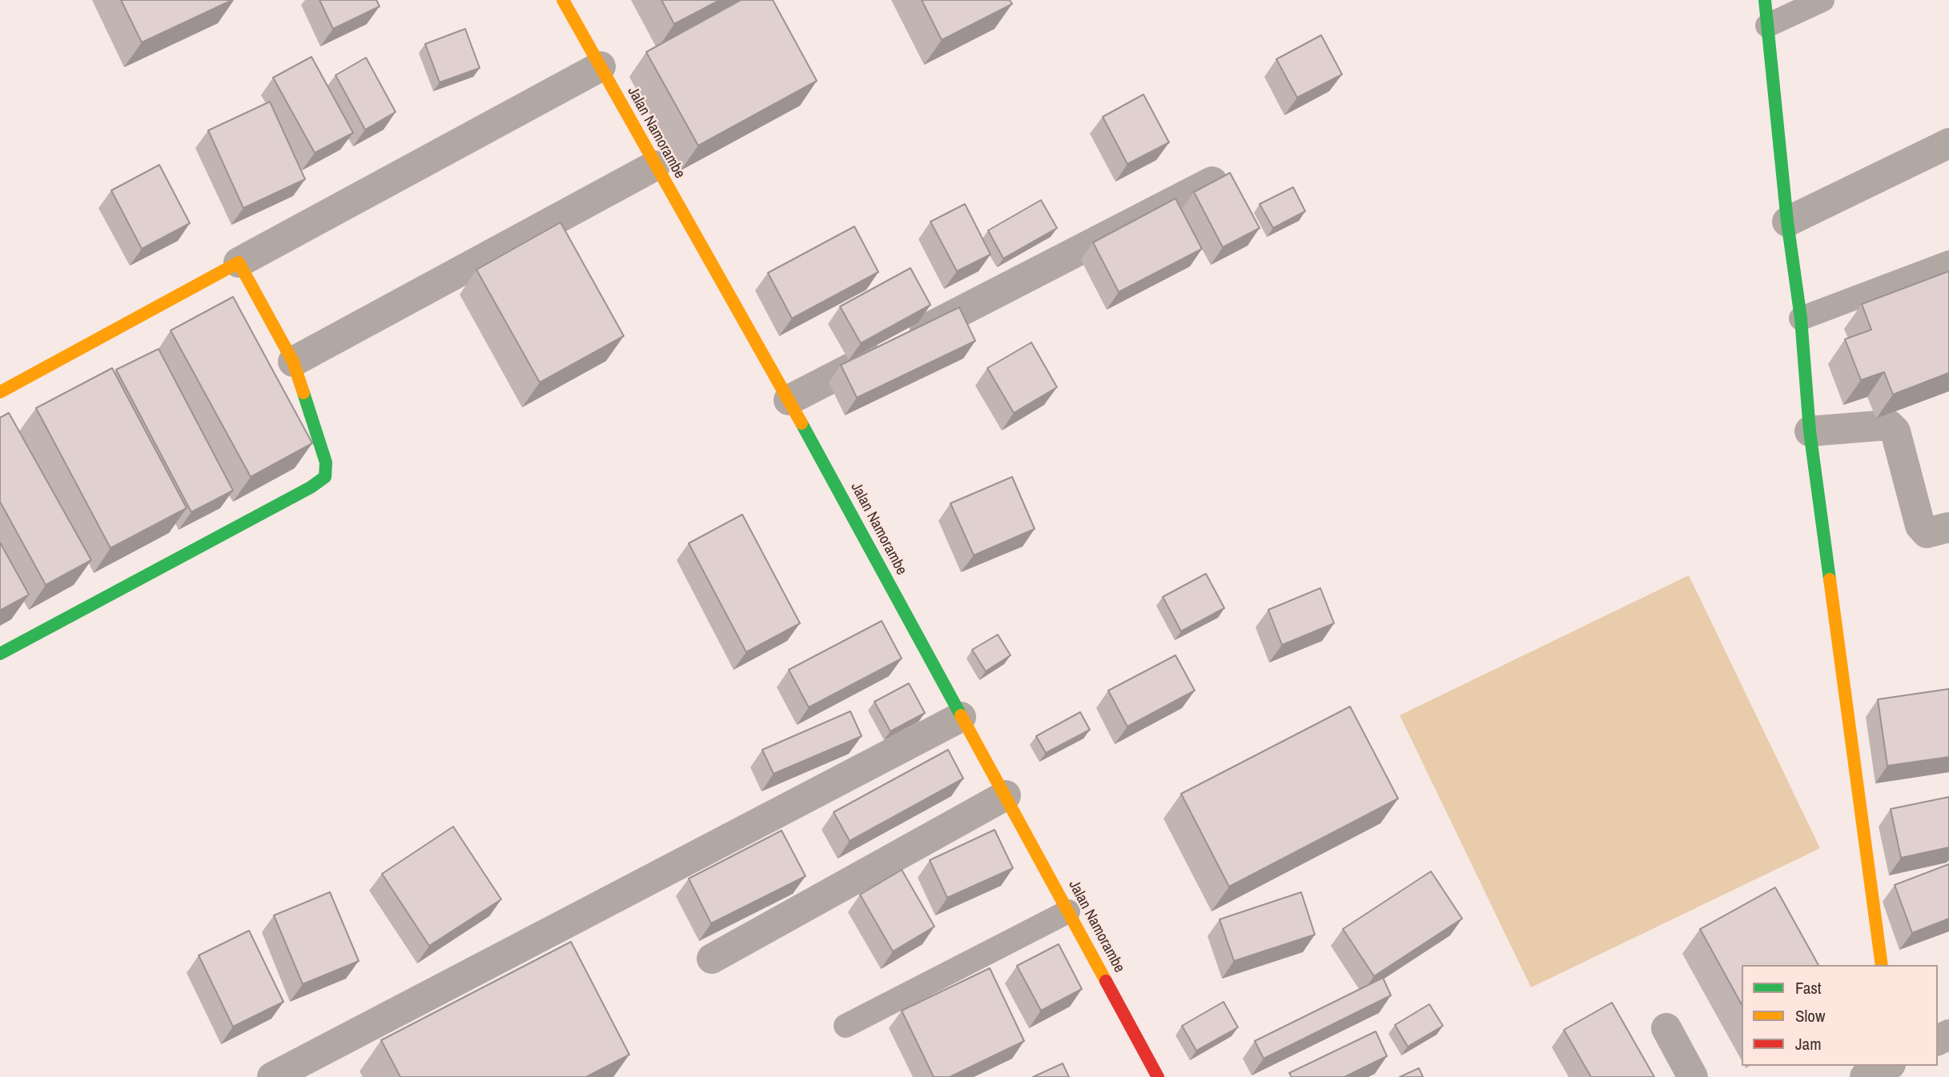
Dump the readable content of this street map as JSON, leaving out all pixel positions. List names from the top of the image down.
{
  "streets": {
    "street": ["Jalan Namorambe"]
  },
  "legend": ["Fast", "Slow", "Jam"]
}
